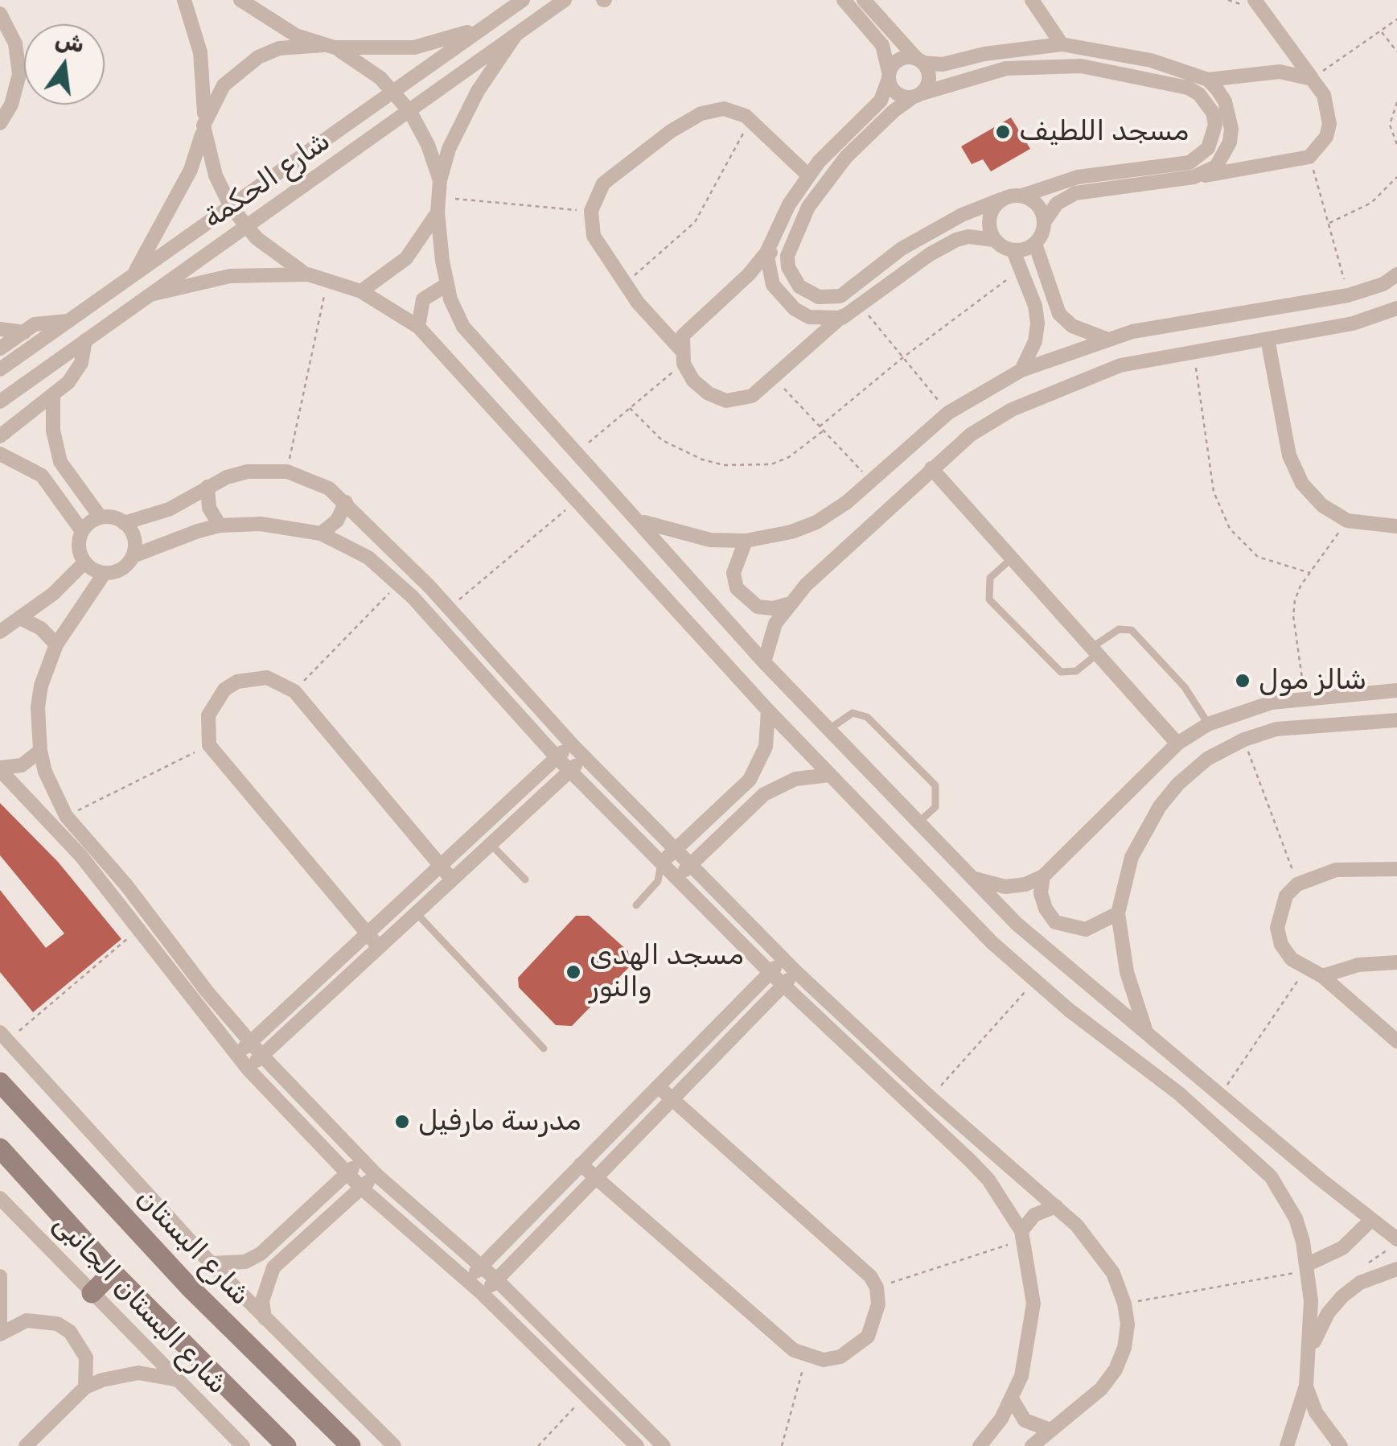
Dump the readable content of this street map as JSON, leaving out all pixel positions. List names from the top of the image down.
{
  "streets": {
    "street": ["شارع الحكمة", "شارع البستان", "شارع البستان الجانبى"]
  },
  "places": [
    "مسجد اللطيف",
    "شالز مول",
    "مسجد الهدى والنور",
    "مدرسة مارفيل"
  ],
  "north": "top"
}
